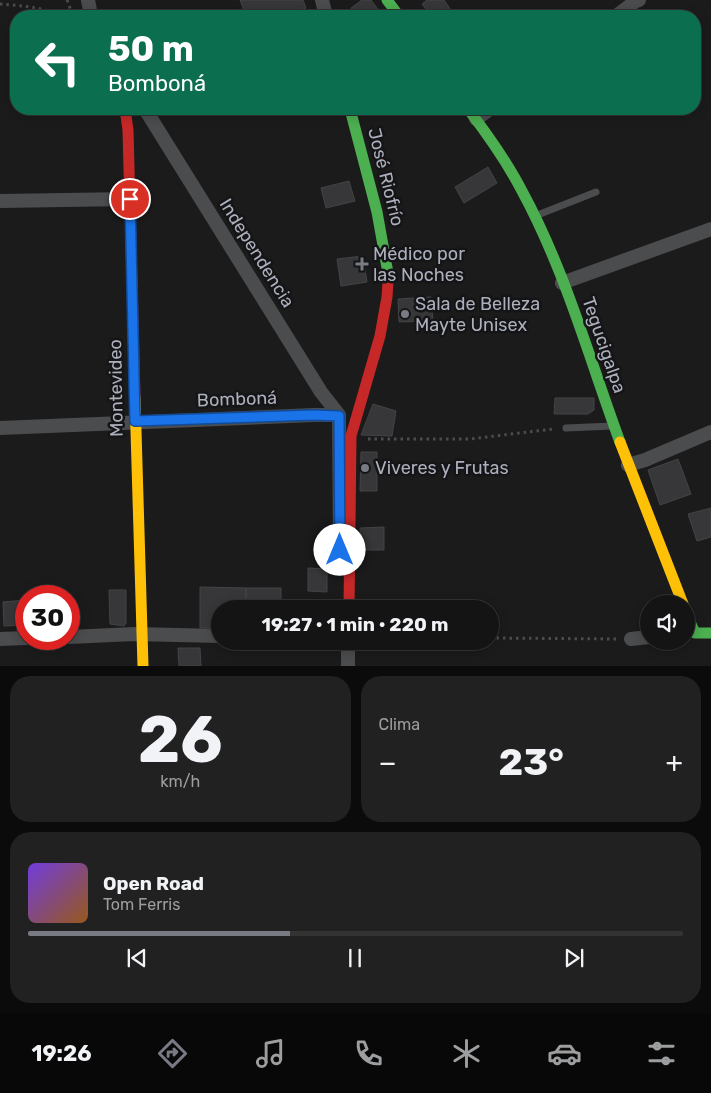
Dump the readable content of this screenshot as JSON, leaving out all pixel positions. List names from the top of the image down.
{
  "streets": {
    "street": [
      "José Riofrío",
      "Independencia",
      "Tegucigalpa",
      "Montevideo",
      "Bomboná"
    ]
  },
  "crossings": [
    ["Independencia", "Bomboná"],
    ["Montevideo", "Bomboná"]
  ],
  "places": {
    "health": ["Médico por las Noches"],
    "other": ["Sala de Belleza Mayte Unisex", "Viveres y Frutas"]
  },
  "page": {
    "turn": ["50 m", "Bomboná"],
    "limit": "30",
    "trip": "19:27 · 1 min · 220 m",
    "tile": [
      ["26", "km/h"],
      "Clima"
    ],
    "heat": ["−", "23°", "+"],
    "song": ["Open Road", "Tom Ferris"],
    "tabs": "19:26"
  }
}
